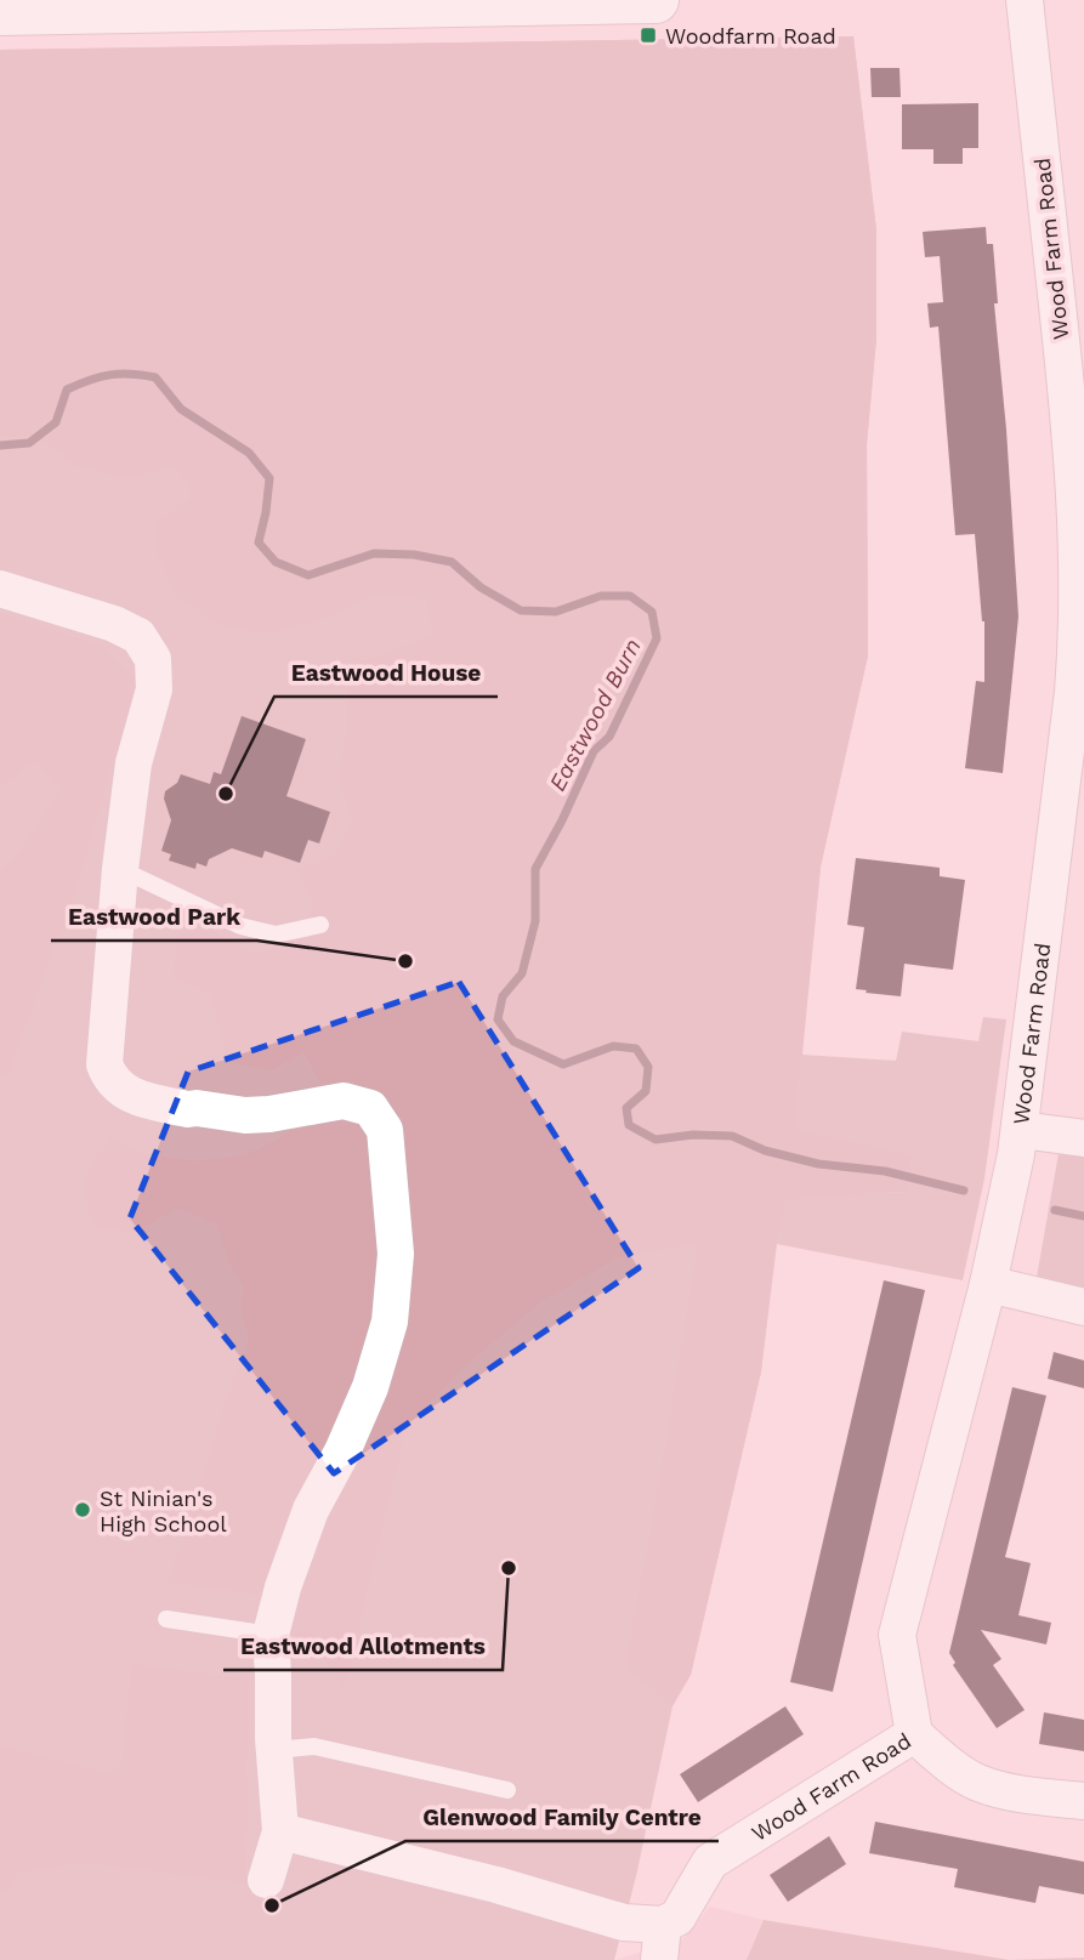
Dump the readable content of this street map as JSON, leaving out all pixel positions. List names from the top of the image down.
{
  "streets": {
    "street": ["Wood Farm Road"]
  },
  "water": ["Eastwood Burn"],
  "places": {
    "transit": ["Woodfarm Road"],
    "other": [
      "Eastwood House",
      "Eastwood Park",
      "St Ninian's High School",
      "Eastwood Allotments",
      "Glenwood Family Centre"
    ]
  }
}
